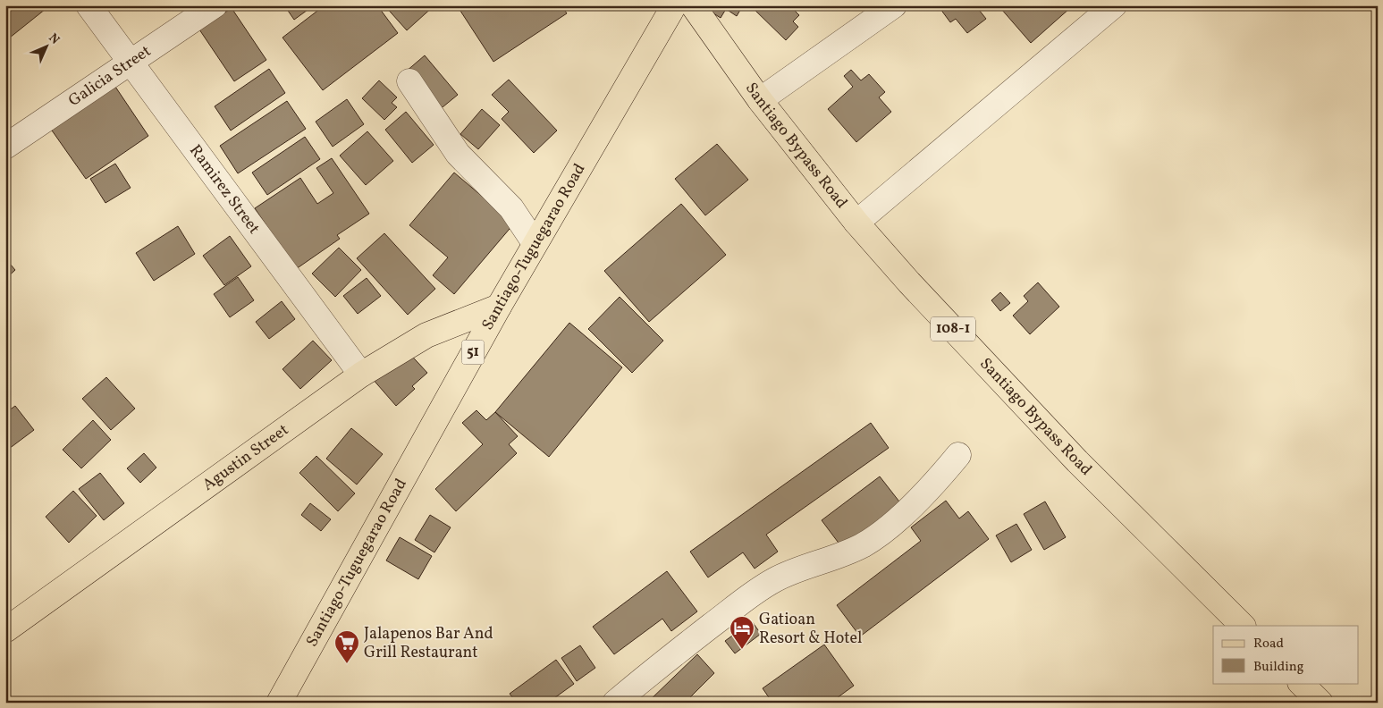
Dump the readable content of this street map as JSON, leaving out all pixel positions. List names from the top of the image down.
{
  "streets": {
    "main road": [
      "Santiago Bypass Road",
      "Santiago-Tuguegarao Road",
      "108-1",
      "51",
      "Agustin Street"
    ],
    "street": ["Galicia Street", "Ramirez Street"]
  },
  "crossings": [
    ["Galicia Street", "Ramirez Street"],
    ["Ramirez Street", "Agustin Street"],
    ["Santiago-Tuguegarao Road", "Agustin Street"]
  ],
  "places": {
    "hotel": ["Gatioan Resort & Hotel"],
    "supermarket": ["Jalapenos Bar And Grill Restaurant"]
  },
  "legend": ["Road", "Building"],
  "north": "top right"
}
